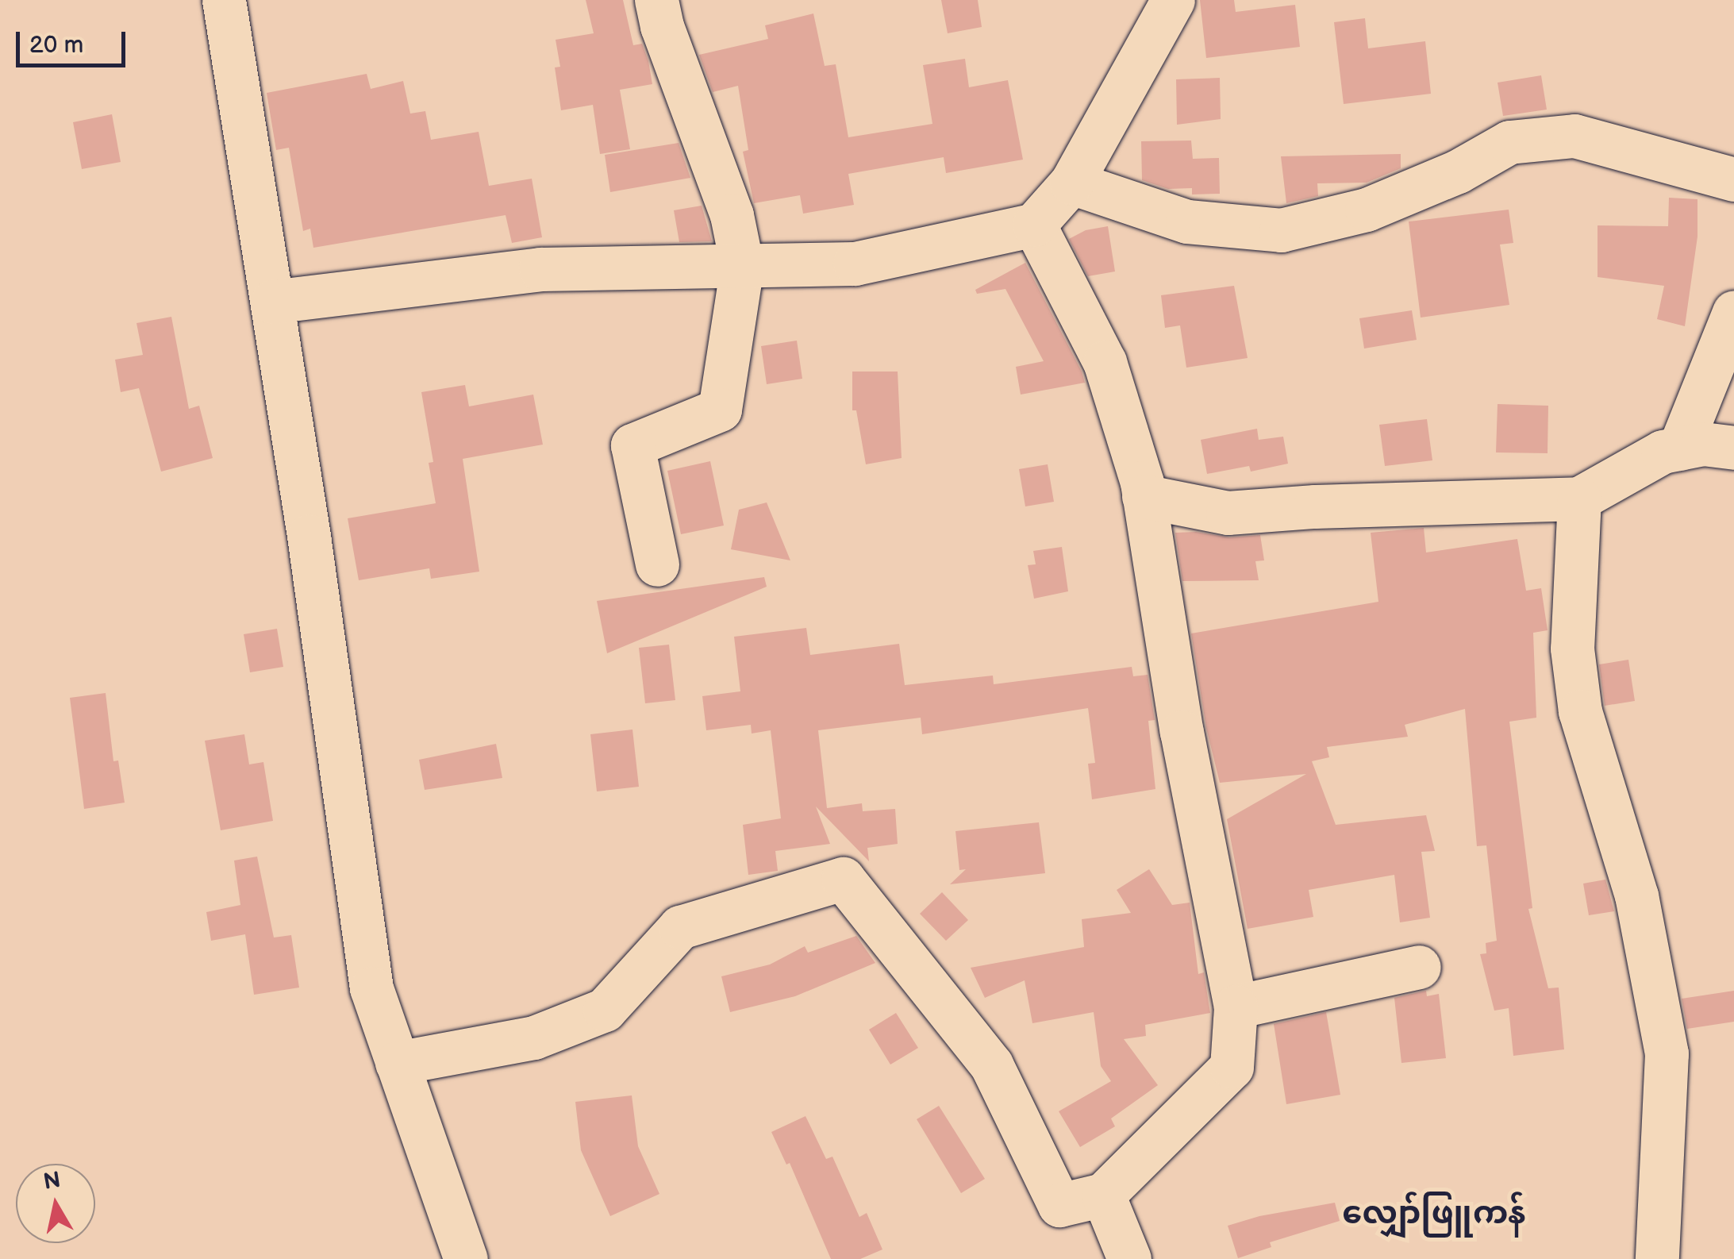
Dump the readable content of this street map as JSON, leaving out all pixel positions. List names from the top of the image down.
{
  "districts": ["လျှော်ဖြူကန်"],
  "scale_bar": "20 m",
  "north": "top"
}
